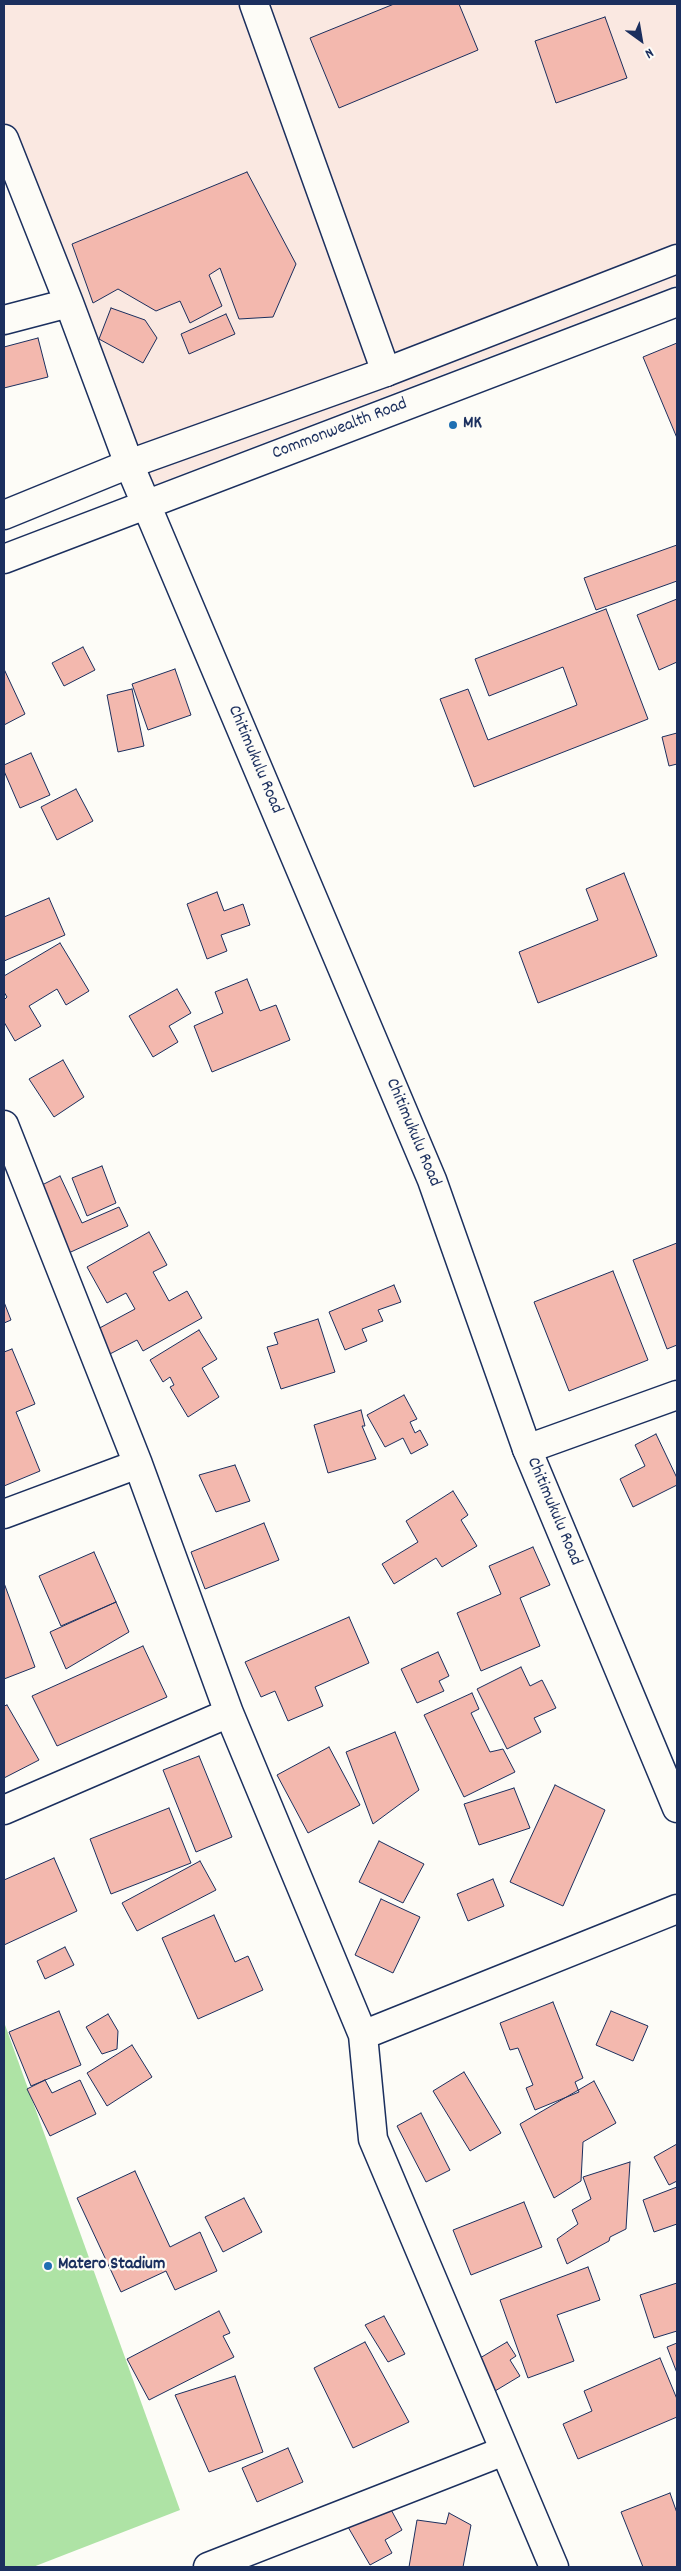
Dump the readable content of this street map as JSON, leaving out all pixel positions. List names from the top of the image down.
{
  "streets": {
    "street": ["Commonwealth Road", "Chitimukulu Road"]
  },
  "crossings": [
    ["Commonwealth Road", "Chitimukulu Road"]
  ],
  "places": ["MK", "Matero Stadium"],
  "north": "bottom right"
}
